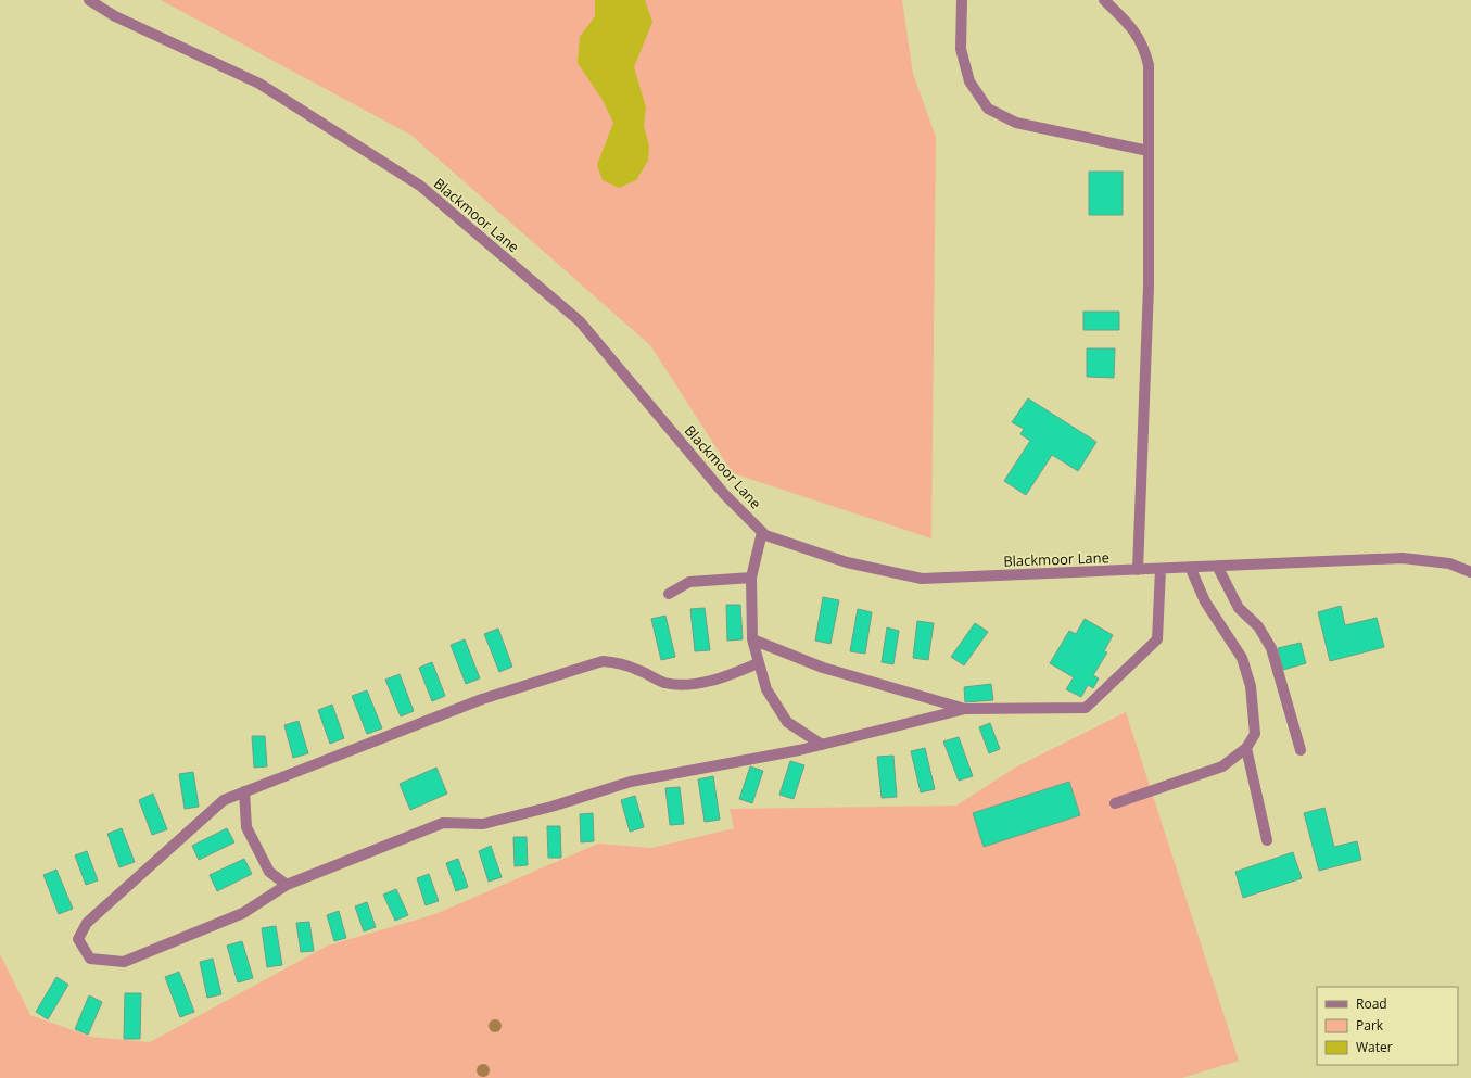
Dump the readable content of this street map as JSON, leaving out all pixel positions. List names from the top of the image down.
{
  "streets": {
    "street": ["Blackmoor Lane"]
  },
  "legend": ["Road", "Park", "Water"]
}
